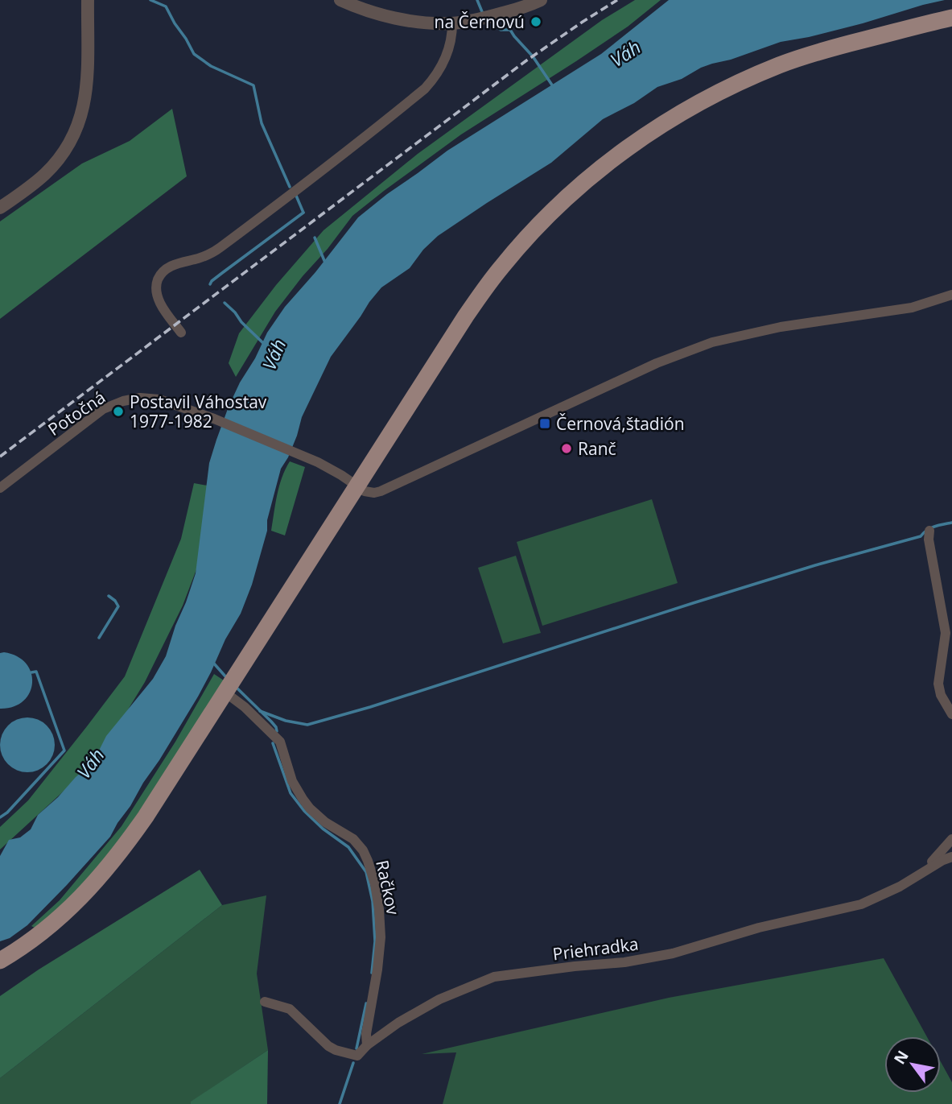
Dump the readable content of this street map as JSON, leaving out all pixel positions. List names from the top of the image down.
{
  "streets": {
    "street": ["Potočná", "Račkov", "Priehradka"]
  },
  "crossings": [
    ["Račkov", "Priehradka"]
  ],
  "water": ["Váh"],
  "places": {
    "other": ["na Černovú", "Postavil Váhostav 1977-1982", "Ranč"],
    "transit": ["Černová,štadión"]
  },
  "north": "top left"
}
